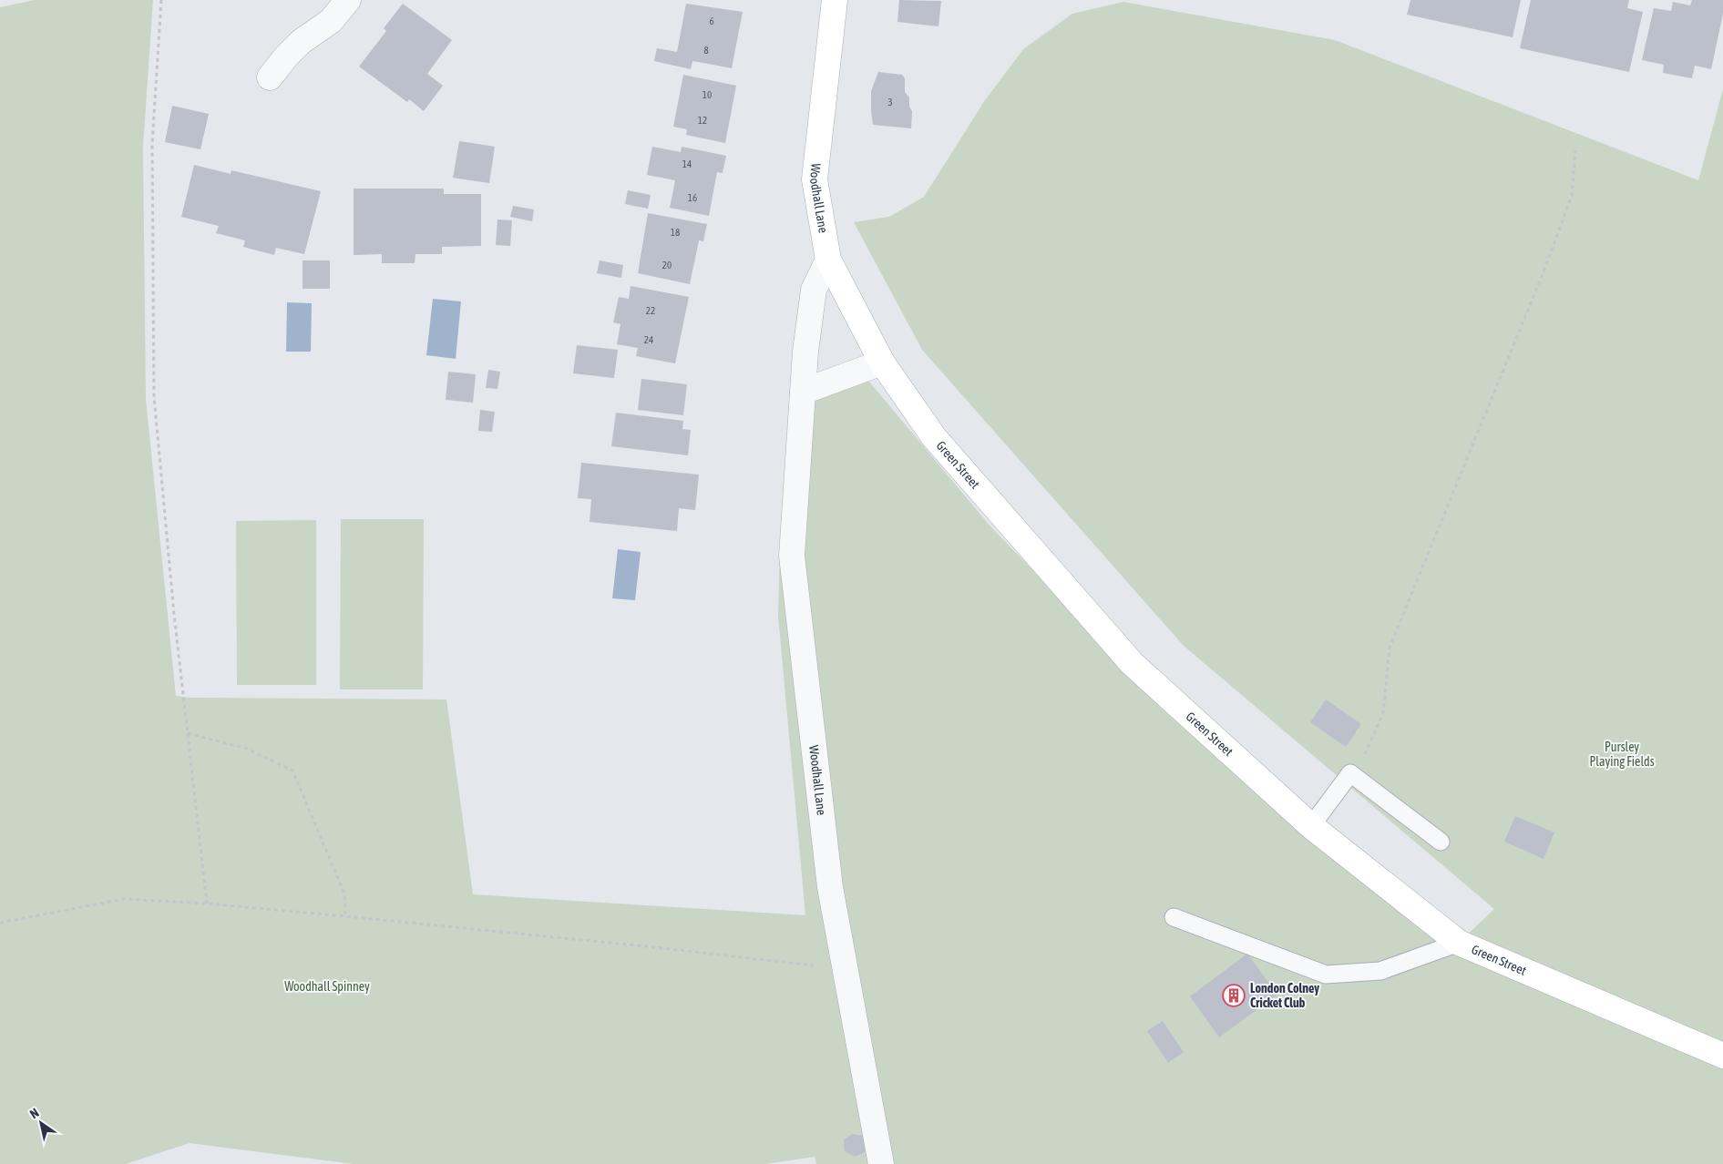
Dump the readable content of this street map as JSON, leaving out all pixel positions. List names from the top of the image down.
{
  "streets": {
    "main road": ["Woodhall Lane", "Green Street"]
  },
  "crossings": [
    ["Woodhall Lane", "Green Street"]
  ],
  "parks": ["Pursley Playing Fields", "Woodhall Spinney"],
  "places": {
    "building": ["London Colney Cricket Club"]
  },
  "house_numbers": [
    "6",
    "8",
    "10",
    "3",
    "12",
    "14",
    "16",
    "18",
    "20",
    "22",
    "24"
  ],
  "north": "top left"
}
